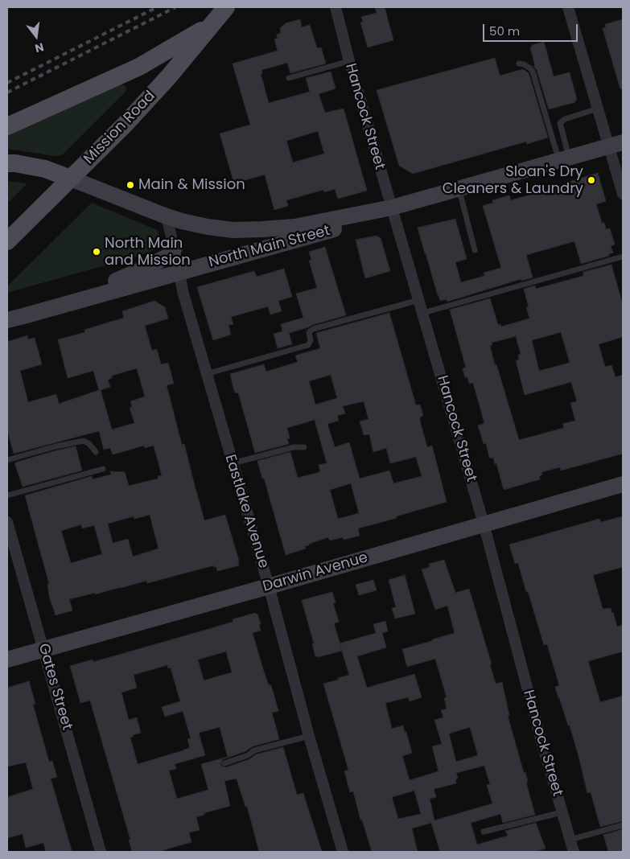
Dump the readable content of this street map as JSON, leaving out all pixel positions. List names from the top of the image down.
{
  "streets": {
    "main road": ["Mission Road", "North Main Street", "Darwin Avenue"],
    "street": ["Hancock Street", "Eastlake Avenue", "Gates Street"]
  },
  "crossings": [
    ["Hancock Street", "North Main Street"],
    ["Hancock Street", "Darwin Avenue"],
    ["Mission Road", "North Main Street"],
    ["North Main Street", "Eastlake Avenue"],
    ["Eastlake Avenue", "Darwin Avenue"],
    ["Darwin Avenue", "Gates Street"]
  ],
  "places": ["Sloan's Dry Cleaners & Laundry", "Main & Mission", "North Main and Mission"],
  "scale_bar": "50 m",
  "north": "bottom"
}
